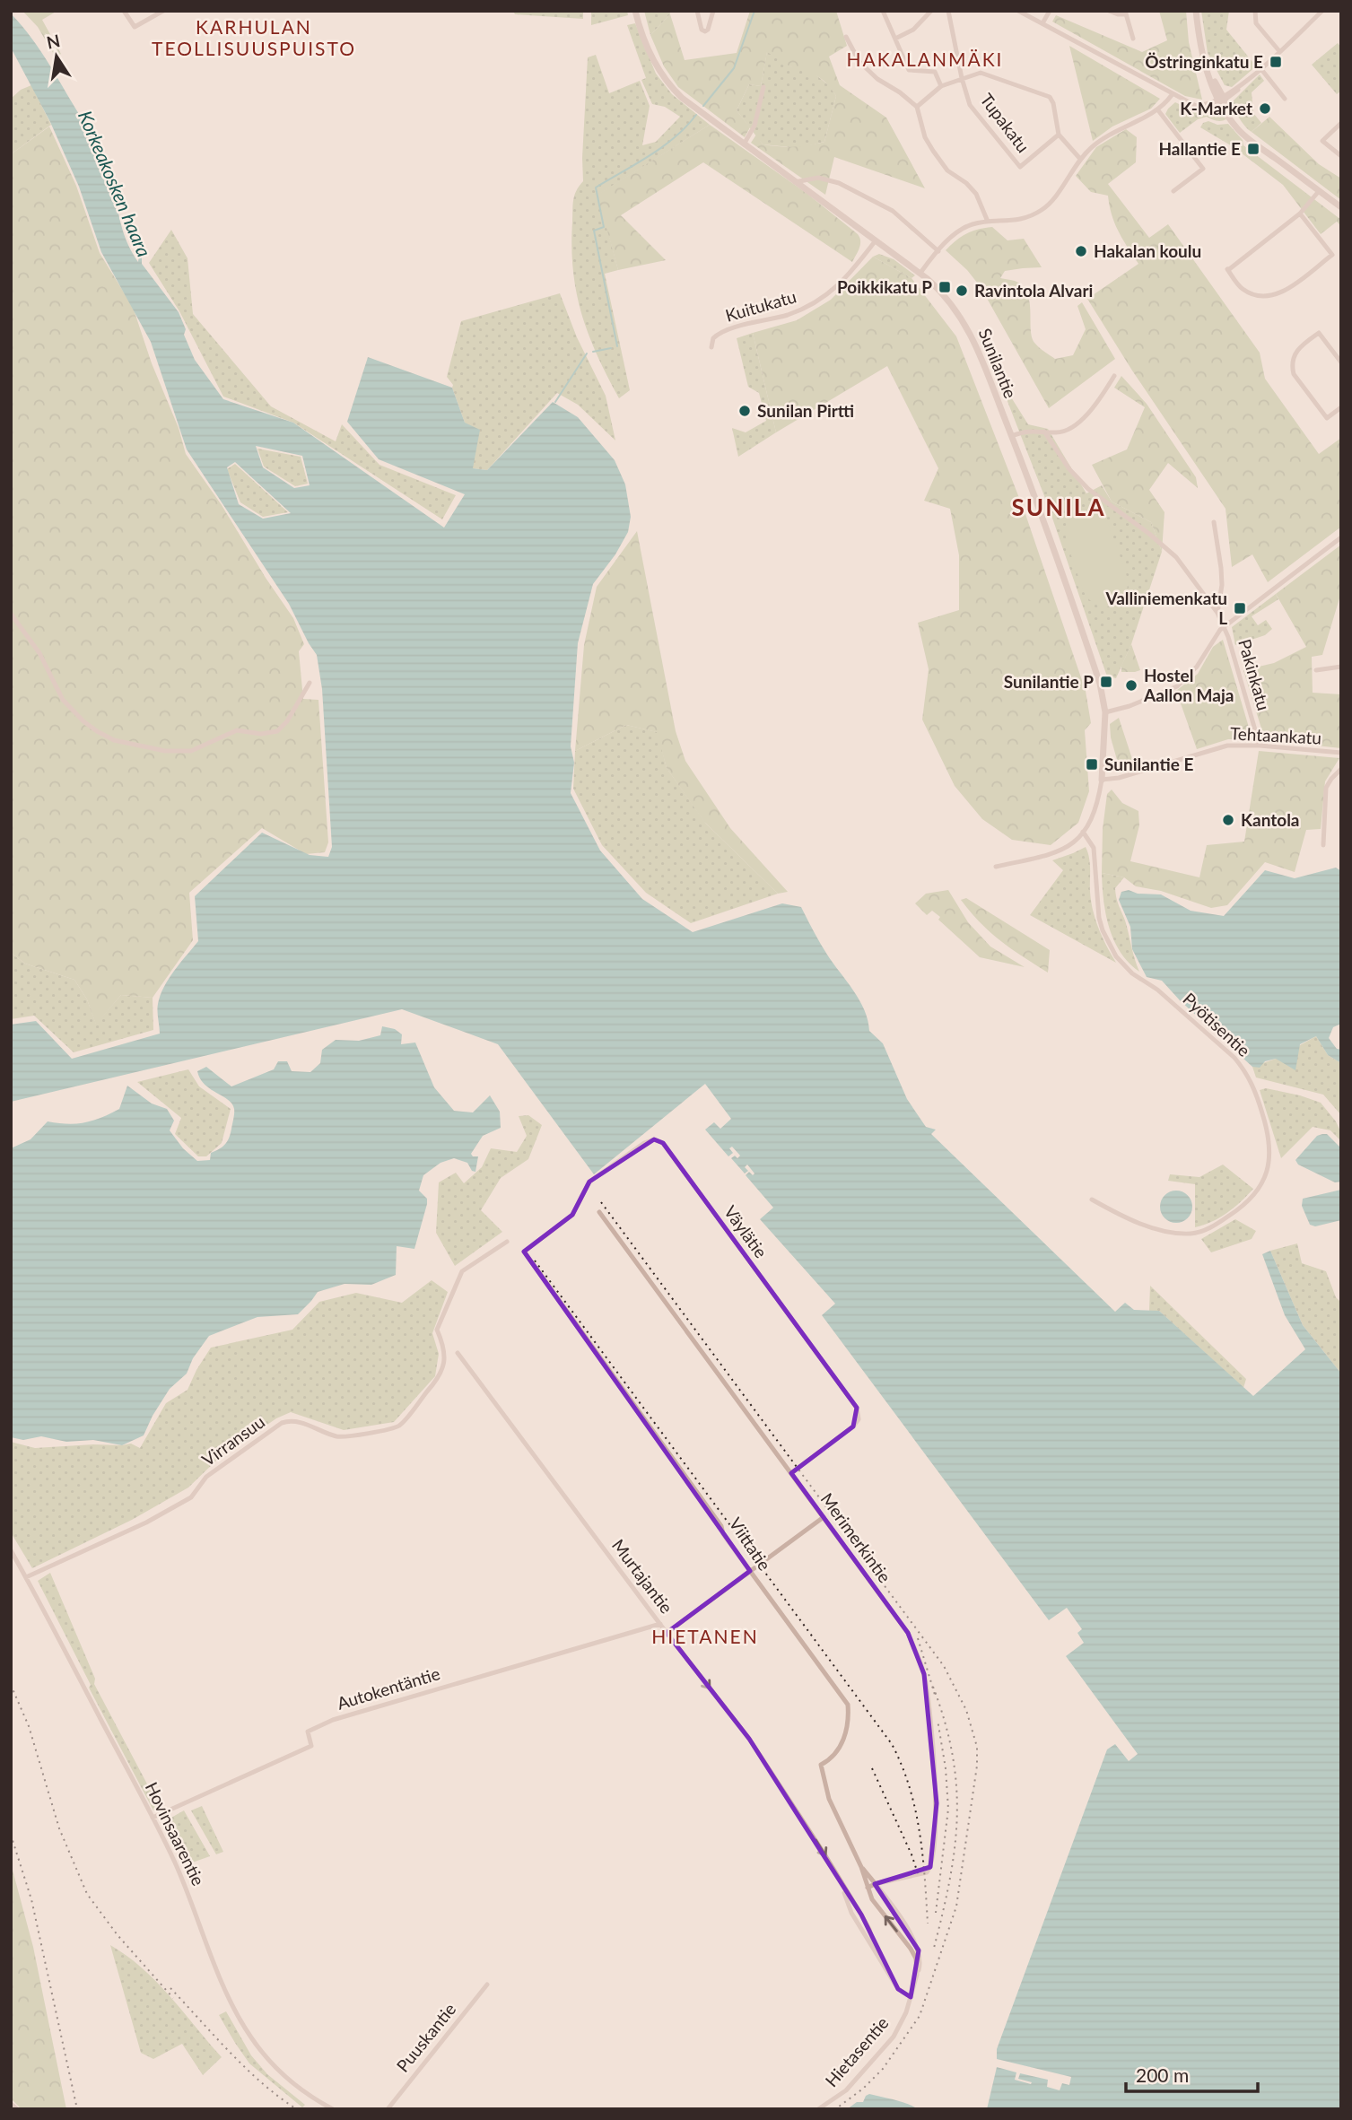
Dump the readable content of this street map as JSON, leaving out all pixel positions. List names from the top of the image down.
{
  "streets": {
    "street": [
      "Tupakatu",
      "Kuitukatu",
      "Sunilantie",
      "Pakinkatu",
      "Tehtaankatu",
      "Pyötisentie",
      "Väylätie",
      "Virransuu",
      "Merimerkintie",
      "Viittatie",
      "Murtajantie",
      "Autokentäntie",
      "Hovinsaarentie",
      "Puuskantie",
      "Hietasentie"
    ]
  },
  "crossings": [
    ["Kuitukatu", "Sunilantie"],
    ["Sunilantie", "Tehtaankatu"],
    ["Pakinkatu", "Tehtaankatu"],
    ["Väylätie", "Merimerkintie"],
    ["Väylätie", "Viittatie"],
    ["Virransuu", "Hovinsaarentie"],
    ["Merimerkintie", "Viittatie"],
    ["Viittatie", "Hietasentie"],
    ["Murtajantie", "Autokentäntie"],
    ["Autokentäntie", "Hovinsaarentie"]
  ],
  "one_way": ["Murtajantie"],
  "districts": [
    "KARHULAN TEOLLISUUSPUISTO",
    "HAKALANMÄKI",
    "SUNILA",
    "HIETANEN"
  ],
  "water": ["Korkeakosken haara"],
  "places": {
    "transit": [
      "Östringinkatu E",
      "Hallantie E",
      "Poikkikatu P",
      "Valliniemenkatu L",
      "Sunilantie P",
      "Sunilantie E"
    ],
    "other": [
      "K-Market",
      "Hakalan koulu",
      "Ravintola Alvari",
      "Sunilan Pirtti",
      "Hostel Aallon Maja",
      "Kantola"
    ]
  },
  "scale_bar": "200 m",
  "north": "top"
}
